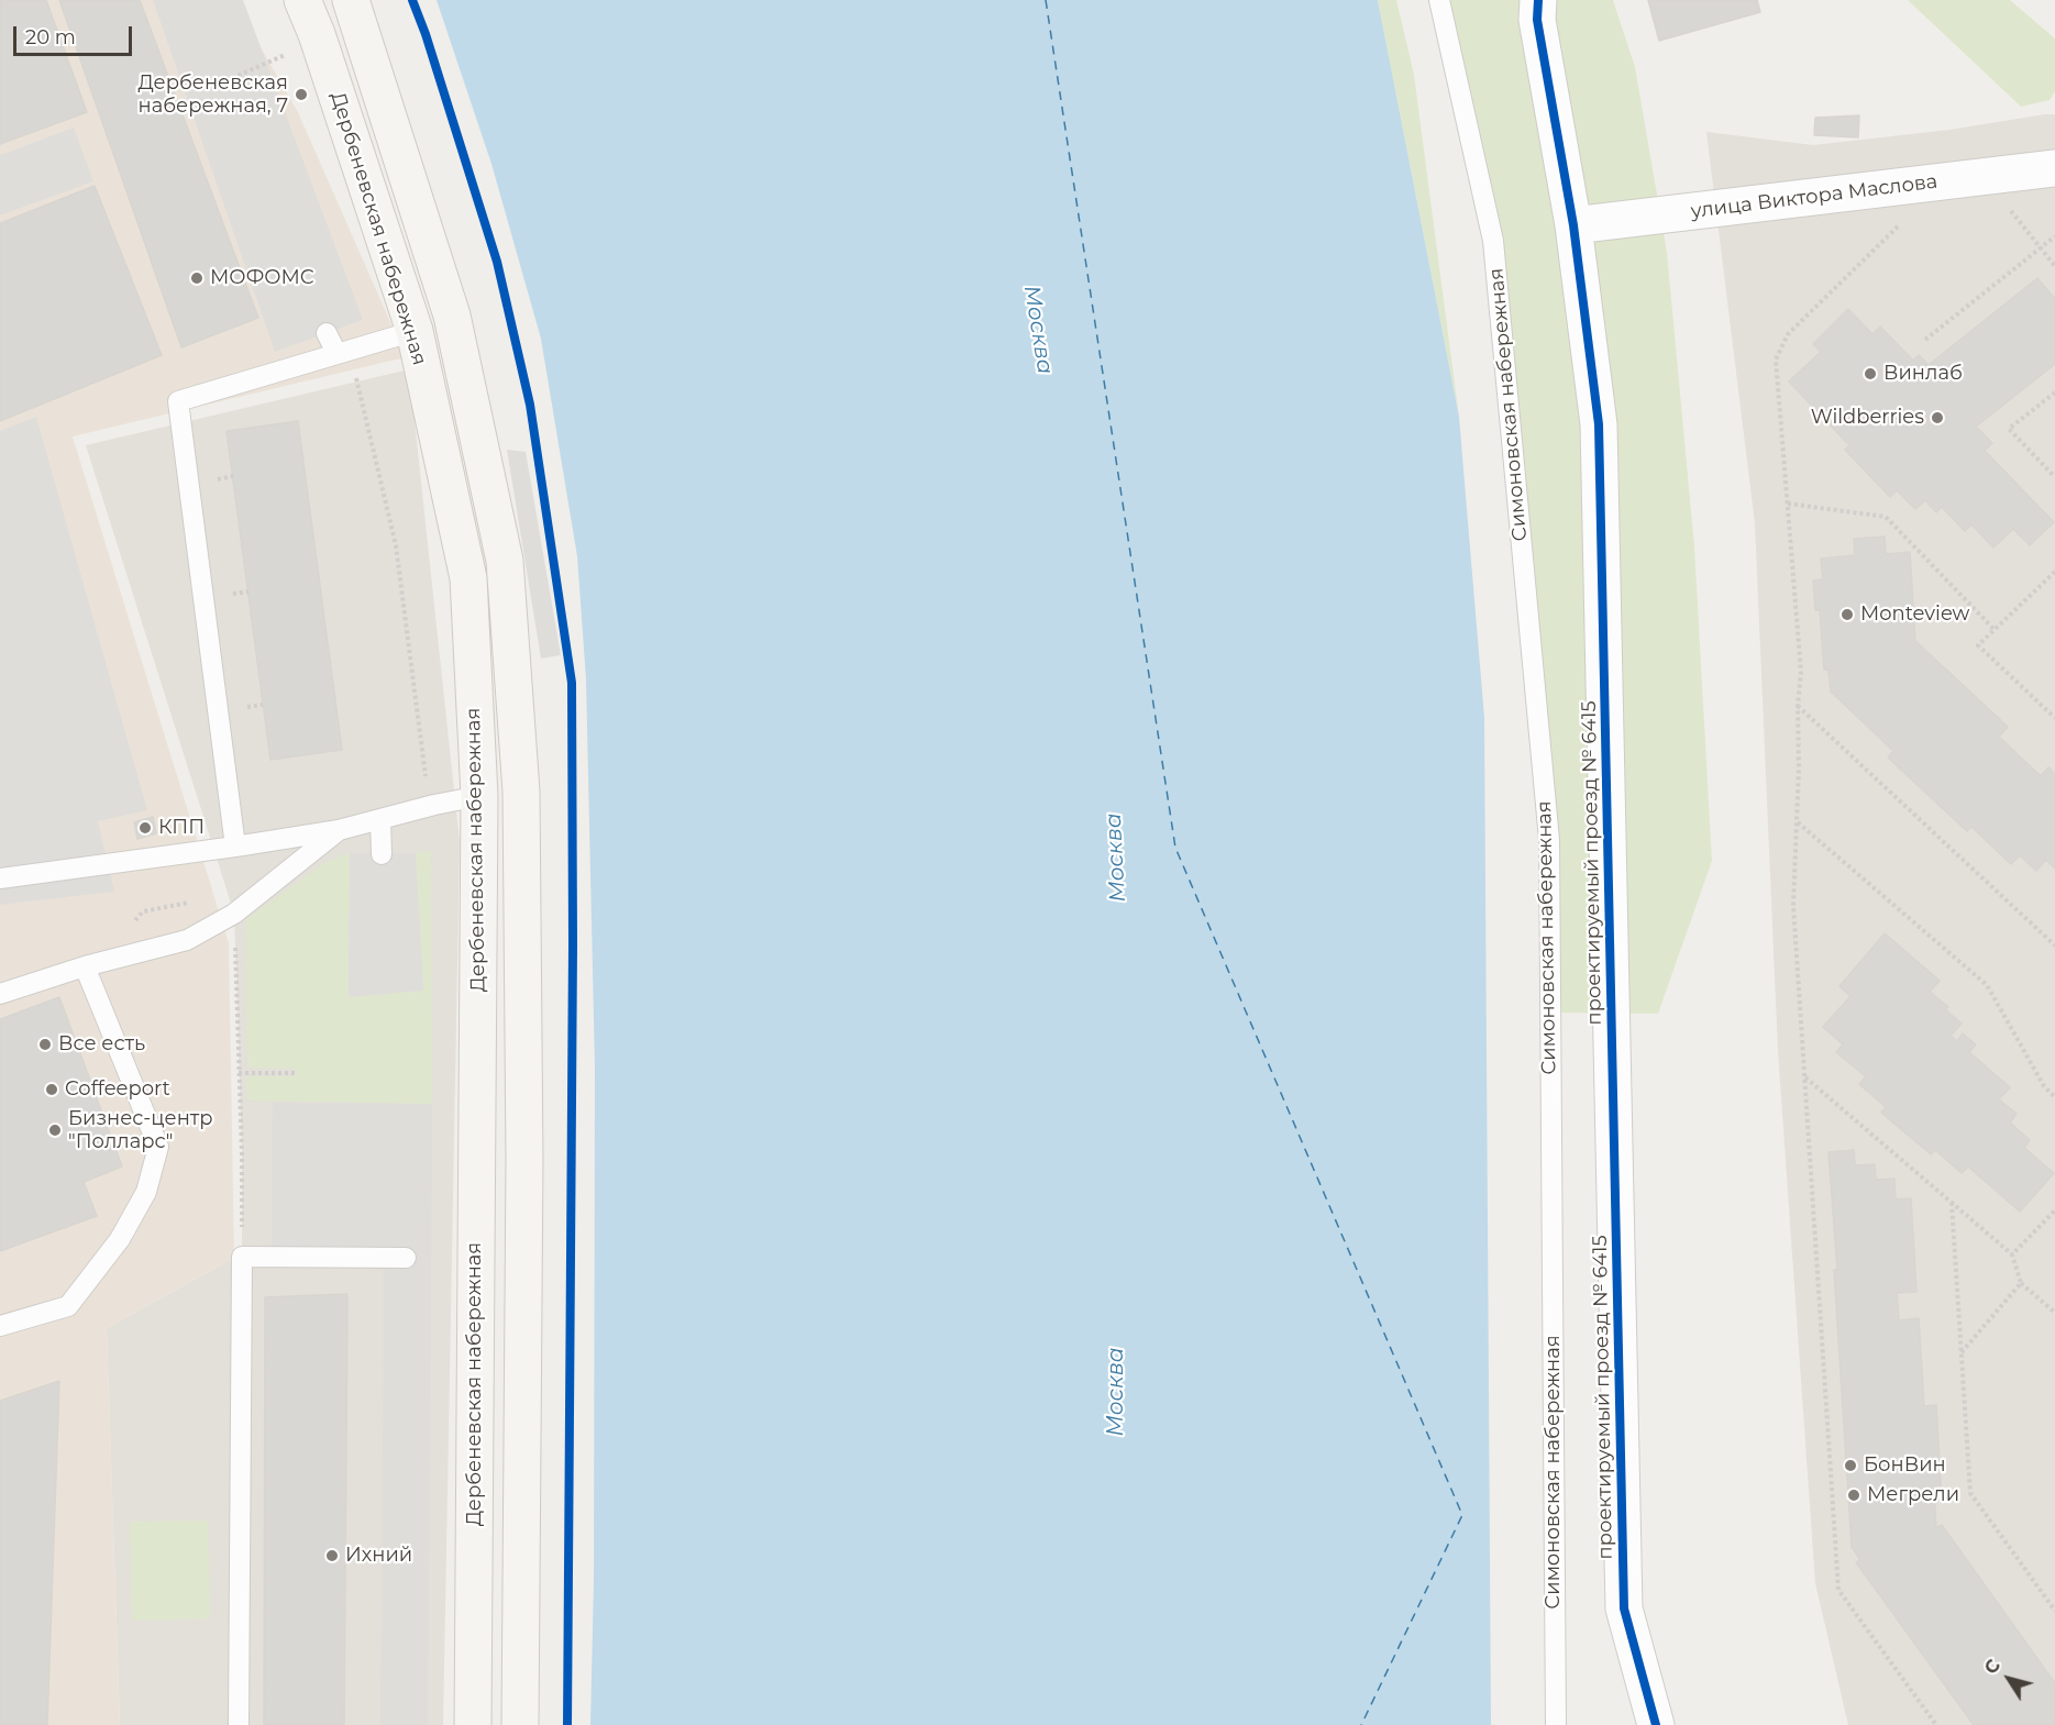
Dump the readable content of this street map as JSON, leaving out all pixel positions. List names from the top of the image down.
{
  "streets": {
    "main road": ["Дербеневская набережная"],
    "street": ["улица Виктора Маслова", "проектируемый проезд № 6415"],
    "lane": ["Симоновская набережная"]
  },
  "crossings": [
    ["улица Виктора Маслова", "проектируемый проезд № 6415"]
  ],
  "water": ["Москва"],
  "places": [
    "Дербеневская набережная, 7",
    "МОФОМС",
    "Винлаб",
    "Wildberries",
    "Monteview",
    "КПП",
    "Все есть",
    "Coffeeport",
    "Бизнес-центр \"Полларс\"",
    "БонВин",
    "Мегрели",
    "Ихний"
  ],
  "scale_bar": "20 m",
  "north": "top left"
}
